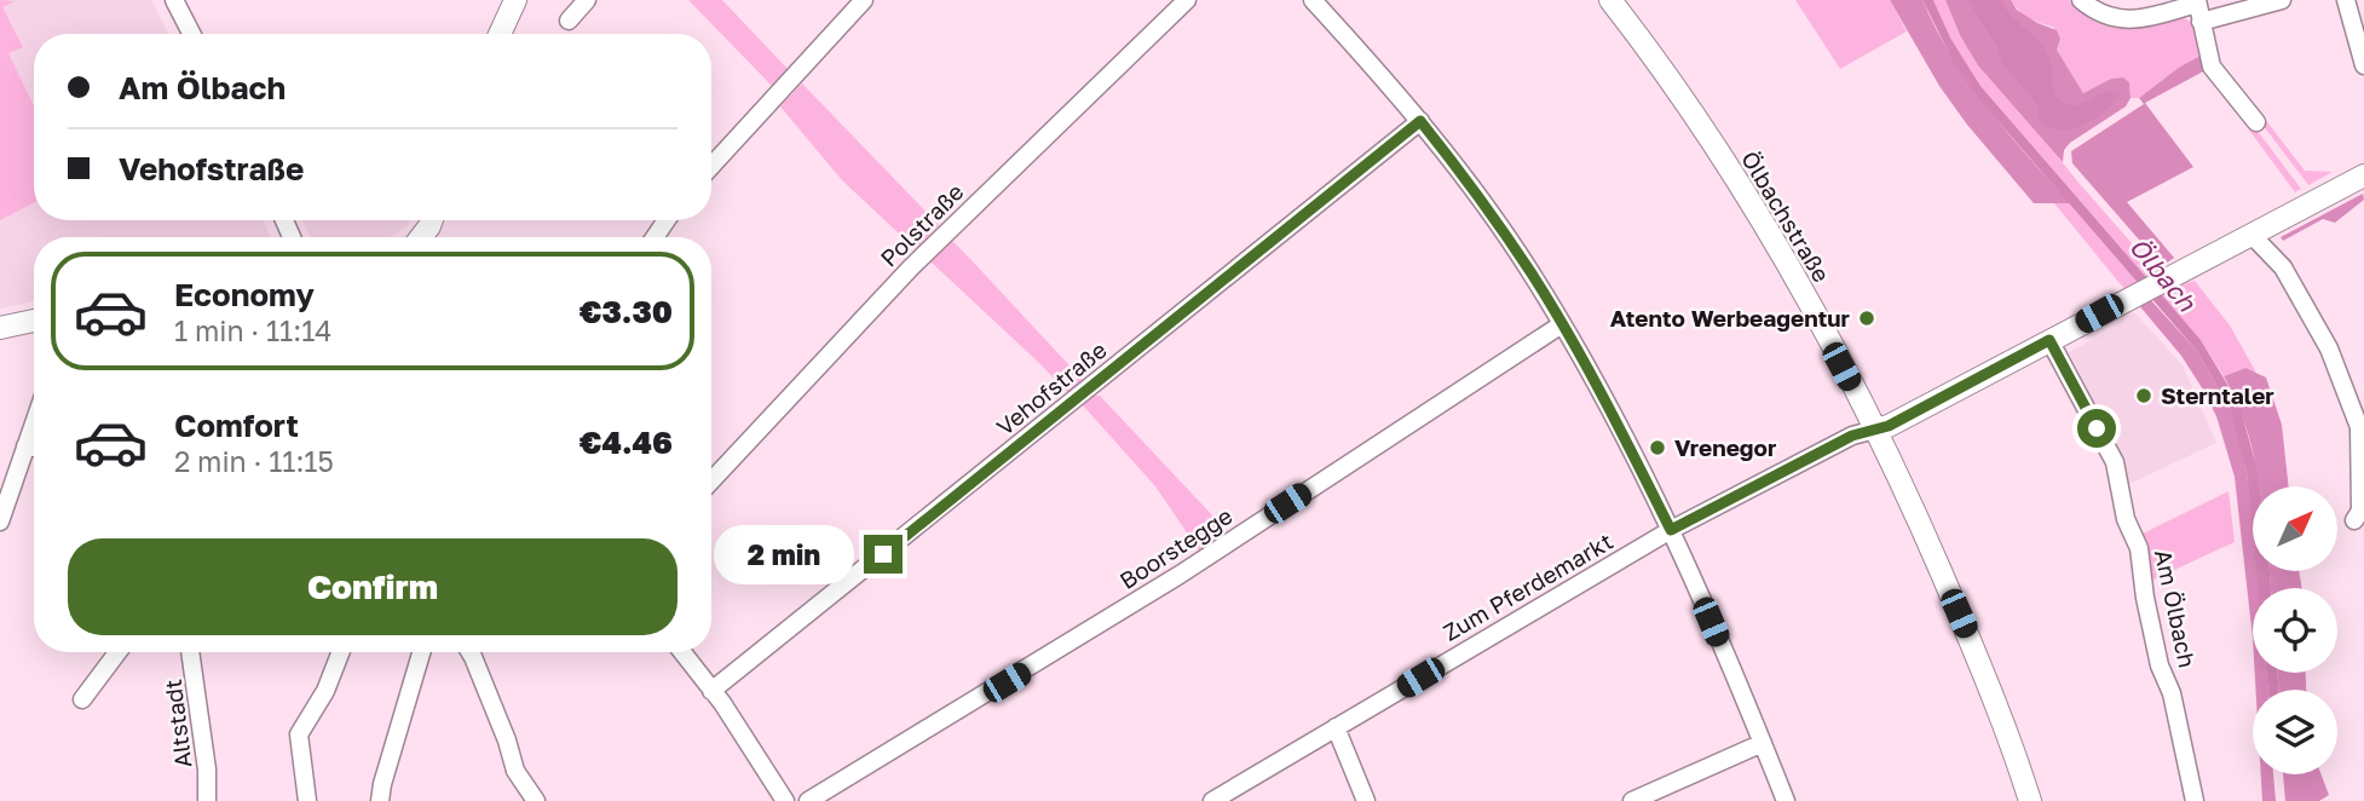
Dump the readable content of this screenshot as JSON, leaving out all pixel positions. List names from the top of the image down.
{
  "streets": {
    "street": [
      "Ölbachstraße",
      "Polstraße",
      "Vehofstraße",
      "Boorstegge",
      "Zum Pferdemarkt",
      "Am Ölbach",
      "Altstadt"
    ]
  },
  "crossings": [
    ["Ölbachstraße", "Zum Pferdemarkt"]
  ],
  "water": ["Ölbach"],
  "places": ["Atento Werbeagentur", "Sterntaler", "Vrenegor"],
  "north": "top right",
  "page": {
    "banner": ["Am Ölbach", "Vehofstraße"],
    "list": [
      {
        "name": "Economy",
        "note": "1 min · 11:14",
        "value": "€3.30"
      },
      {
        "name": "Comfort",
        "note": "2 min · 11:15",
        "value": "€4.46"
      }
    ],
    "buttons": "Confirm",
    "bubble": "2 min"
  }
}
